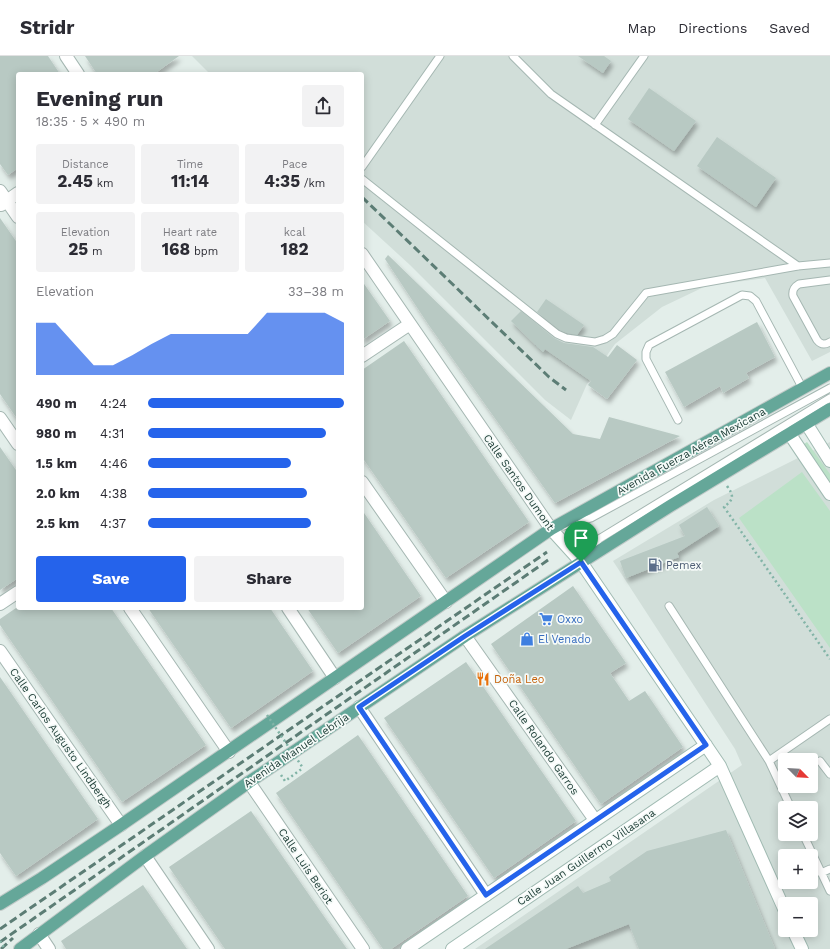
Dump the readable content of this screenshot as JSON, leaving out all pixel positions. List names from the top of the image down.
{
  "streets": {
    "main road": ["Avenida Fuerza Aérea Mexicana", "Avenida Manuel Lebrija"],
    "street": [
      "Calle Santos Dumont",
      "Calle Carlos Augusto Lindbergh",
      "Calle Rolando Garros",
      "Calle Juan Guillermo Villasana",
      "Calle Luis Beriot"
    ]
  },
  "crossings": [
    ["Avenida Fuerza Aérea Mexicana", "Calle Santos Dumont"],
    ["Calle Santos Dumont", "Avenida Manuel Lebrija"],
    ["Calle Santos Dumont", "Calle Juan Guillermo Villasana"],
    ["Calle Rolando Garros", "Avenida Manuel Lebrija"],
    ["Avenida Manuel Lebrija", "Calle Luis Beriot"]
  ],
  "places": {
    "fuel station": ["Pemex"],
    "supermarket": ["Oxxo"],
    "shop": ["El Venado"],
    "restaurant": ["Doña Leo"]
  },
  "north": "bottom right",
  "page": {
    "header": "Stridr",
    "nav": ["Map", "Directions", "Saved"],
    "heading": ["Evening run", "18:35 · 5 × 490 m"],
    "stats": [
      ["Distance", "2.45 km"],
      ["Time", "11:14"],
      ["Pace", "4:35 /km"],
      ["Elevation", "25 m"],
      ["Heart rate", "168 bpm"],
      ["kcal", "182"]
    ],
    "chart": ["Elevation", "33–38 m"],
    "list": [
      {
        "name": "490 m",
        "note": "4:24"
      },
      {
        "name": "980 m",
        "note": "4:31"
      },
      {
        "name": "1.5 km",
        "note": "4:46"
      },
      {
        "name": "2.0 km",
        "note": "4:38"
      },
      {
        "name": "2.5 km",
        "note": "4:37"
      }
    ],
    "buttons": ["Save", "Share"],
    "map_buttons": ["+", "−"]
  }
}
